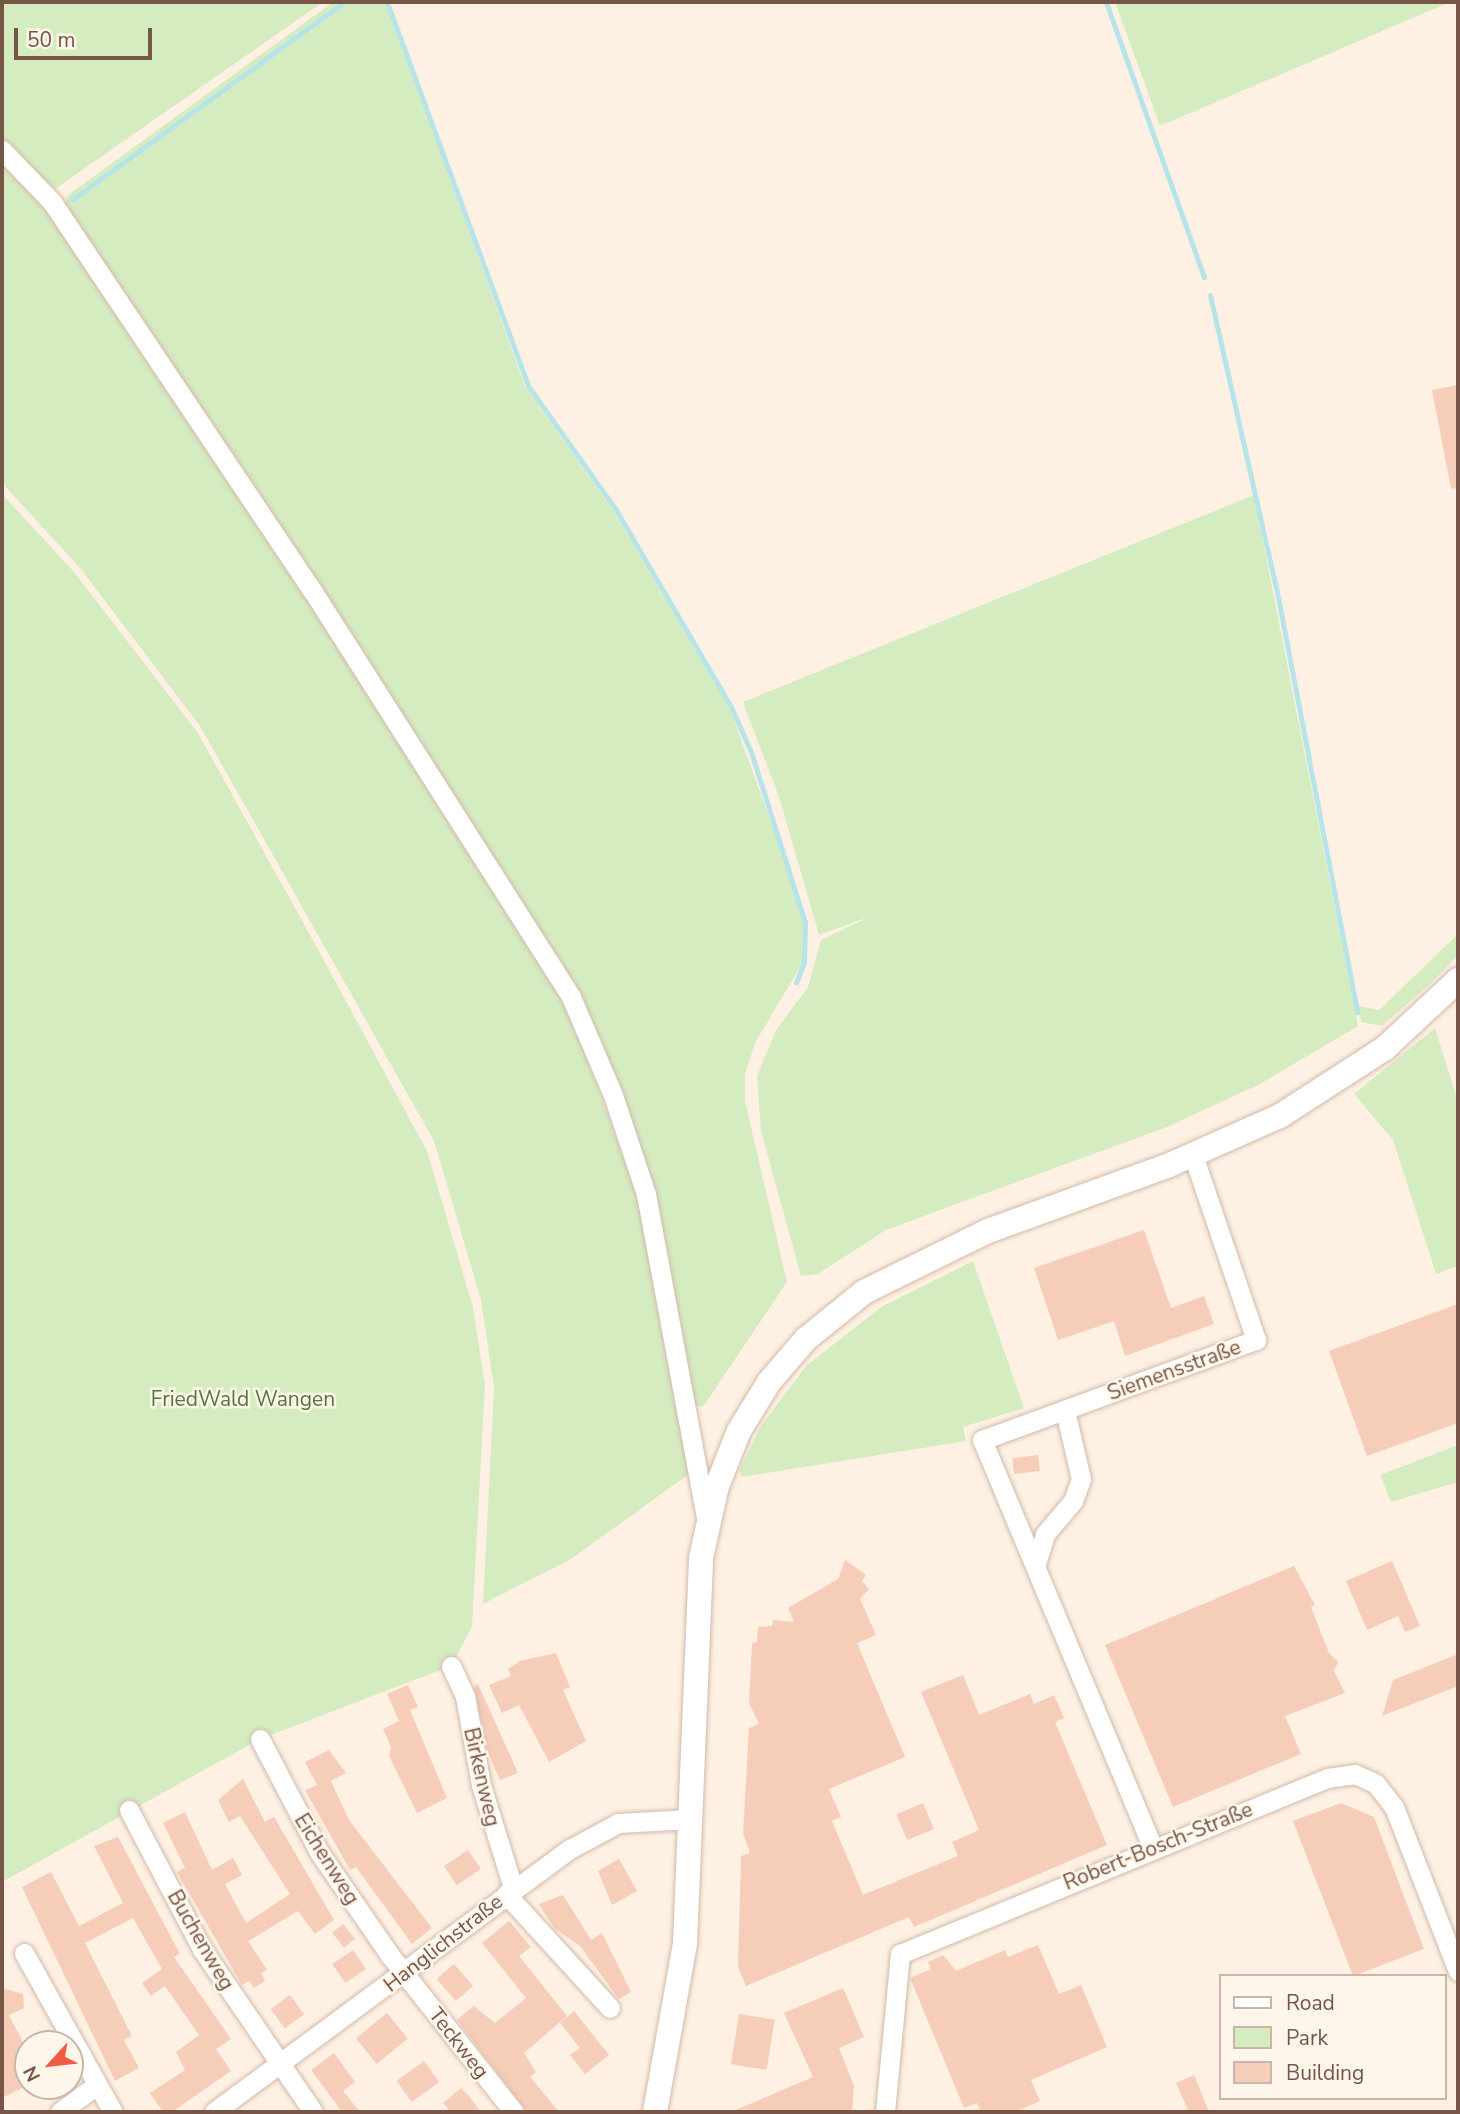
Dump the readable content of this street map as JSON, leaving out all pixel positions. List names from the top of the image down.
{
  "streets": {
    "street": [
      "Siemensstraße",
      "Birkenweg",
      "Robert-Bosch-Straße",
      "Eichenweg",
      "Buchenweg",
      "Hanglichstraße",
      "Teckweg"
    ]
  },
  "crossings": [
    ["Siemensstraße", "Robert-Bosch-Straße"],
    ["Birkenweg", "Hanglichstraße"],
    ["Eichenweg", "Hanglichstraße"],
    ["Eichenweg", "Teckweg"],
    ["Buchenweg", "Hanglichstraße"],
    ["Hanglichstraße", "Teckweg"]
  ],
  "parks": ["FriedWald Wangen"],
  "legend": ["Road", "Park", "Building"],
  "scale_bar": "50 m",
  "north": "bottom left"
}
